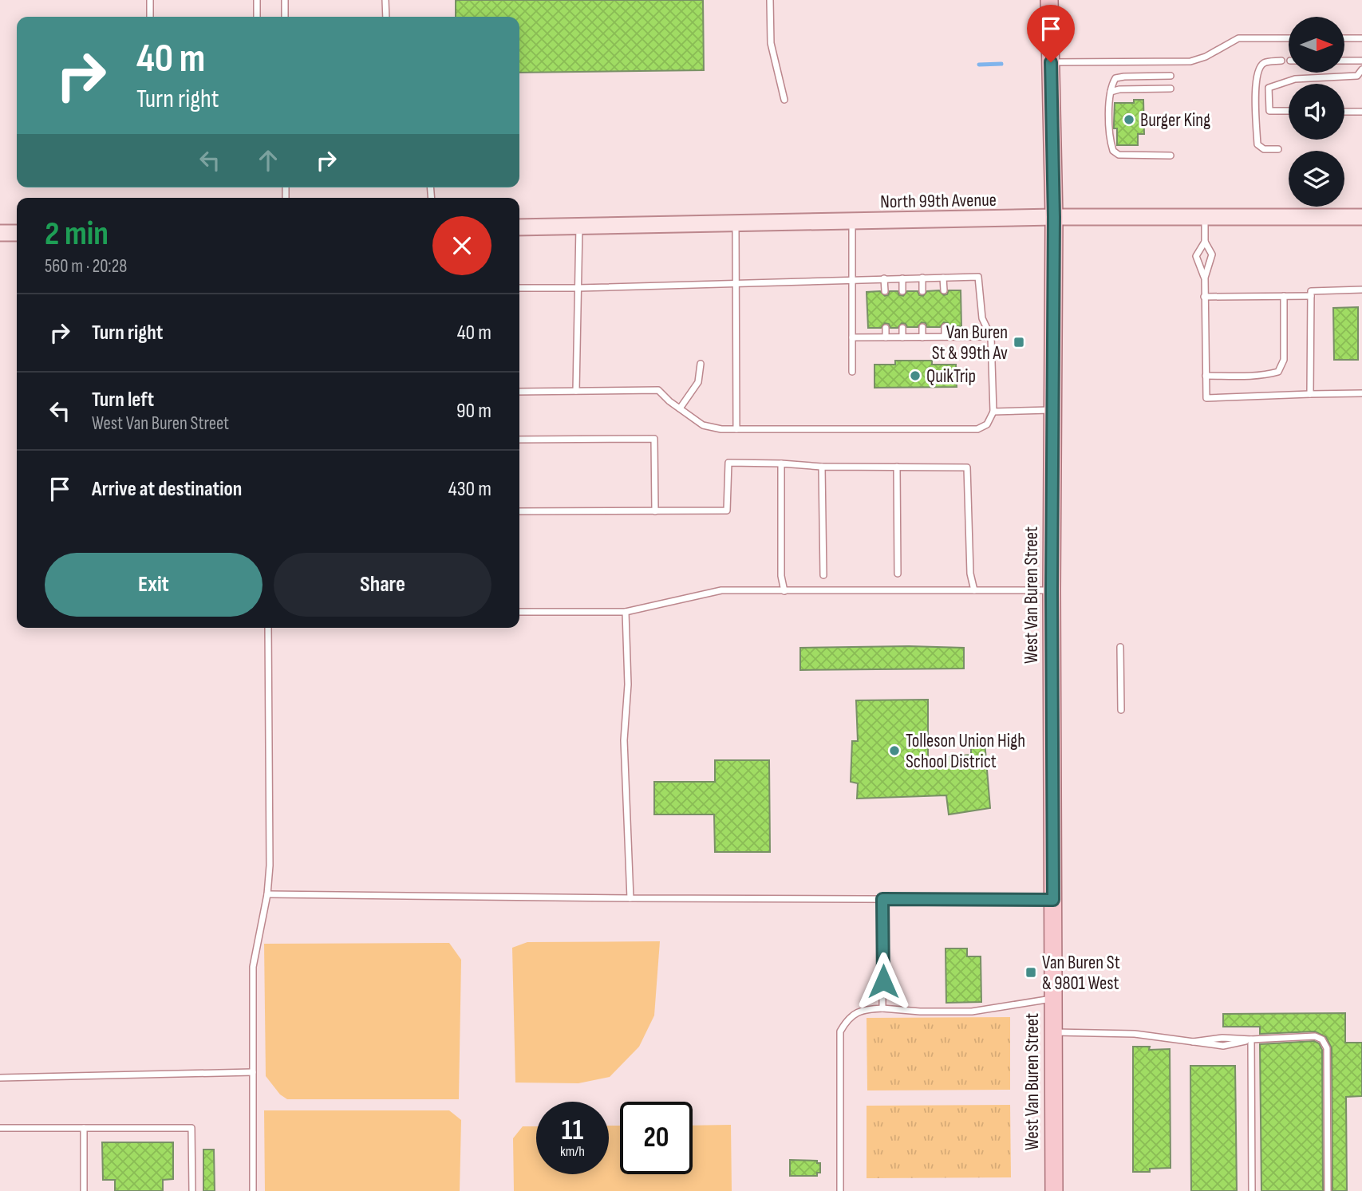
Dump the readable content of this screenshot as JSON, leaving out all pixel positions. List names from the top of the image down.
{
  "streets": {
    "main road": ["North 99th Avenue", "West Van Buren Street"]
  },
  "crossings": [
    ["North 99th Avenue", "West Van Buren Street"]
  ],
  "places": {
    "other": ["Burger King", "QuikTrip", "Tolleson Union High School District"],
    "transit": ["Van Buren St & 99th Av", "Van Buren St & 9801 West"]
  },
  "north": "right",
  "page": {
    "turn": ["40 m", "Turn right"],
    "heading": ["2 min", "560 m · 20:28"],
    "list": [
      {
        "name": "Turn right",
        "value": "40 m"
      },
      {
        "name": "Turn left",
        "note": "West Van Buren Street",
        "value": "90 m"
      },
      {
        "name": "Arrive at destination",
        "value": "430 m"
      }
    ],
    "buttons": ["Exit", "Share"],
    "speed": "11 km/h",
    "limit": "20"
  }
}
